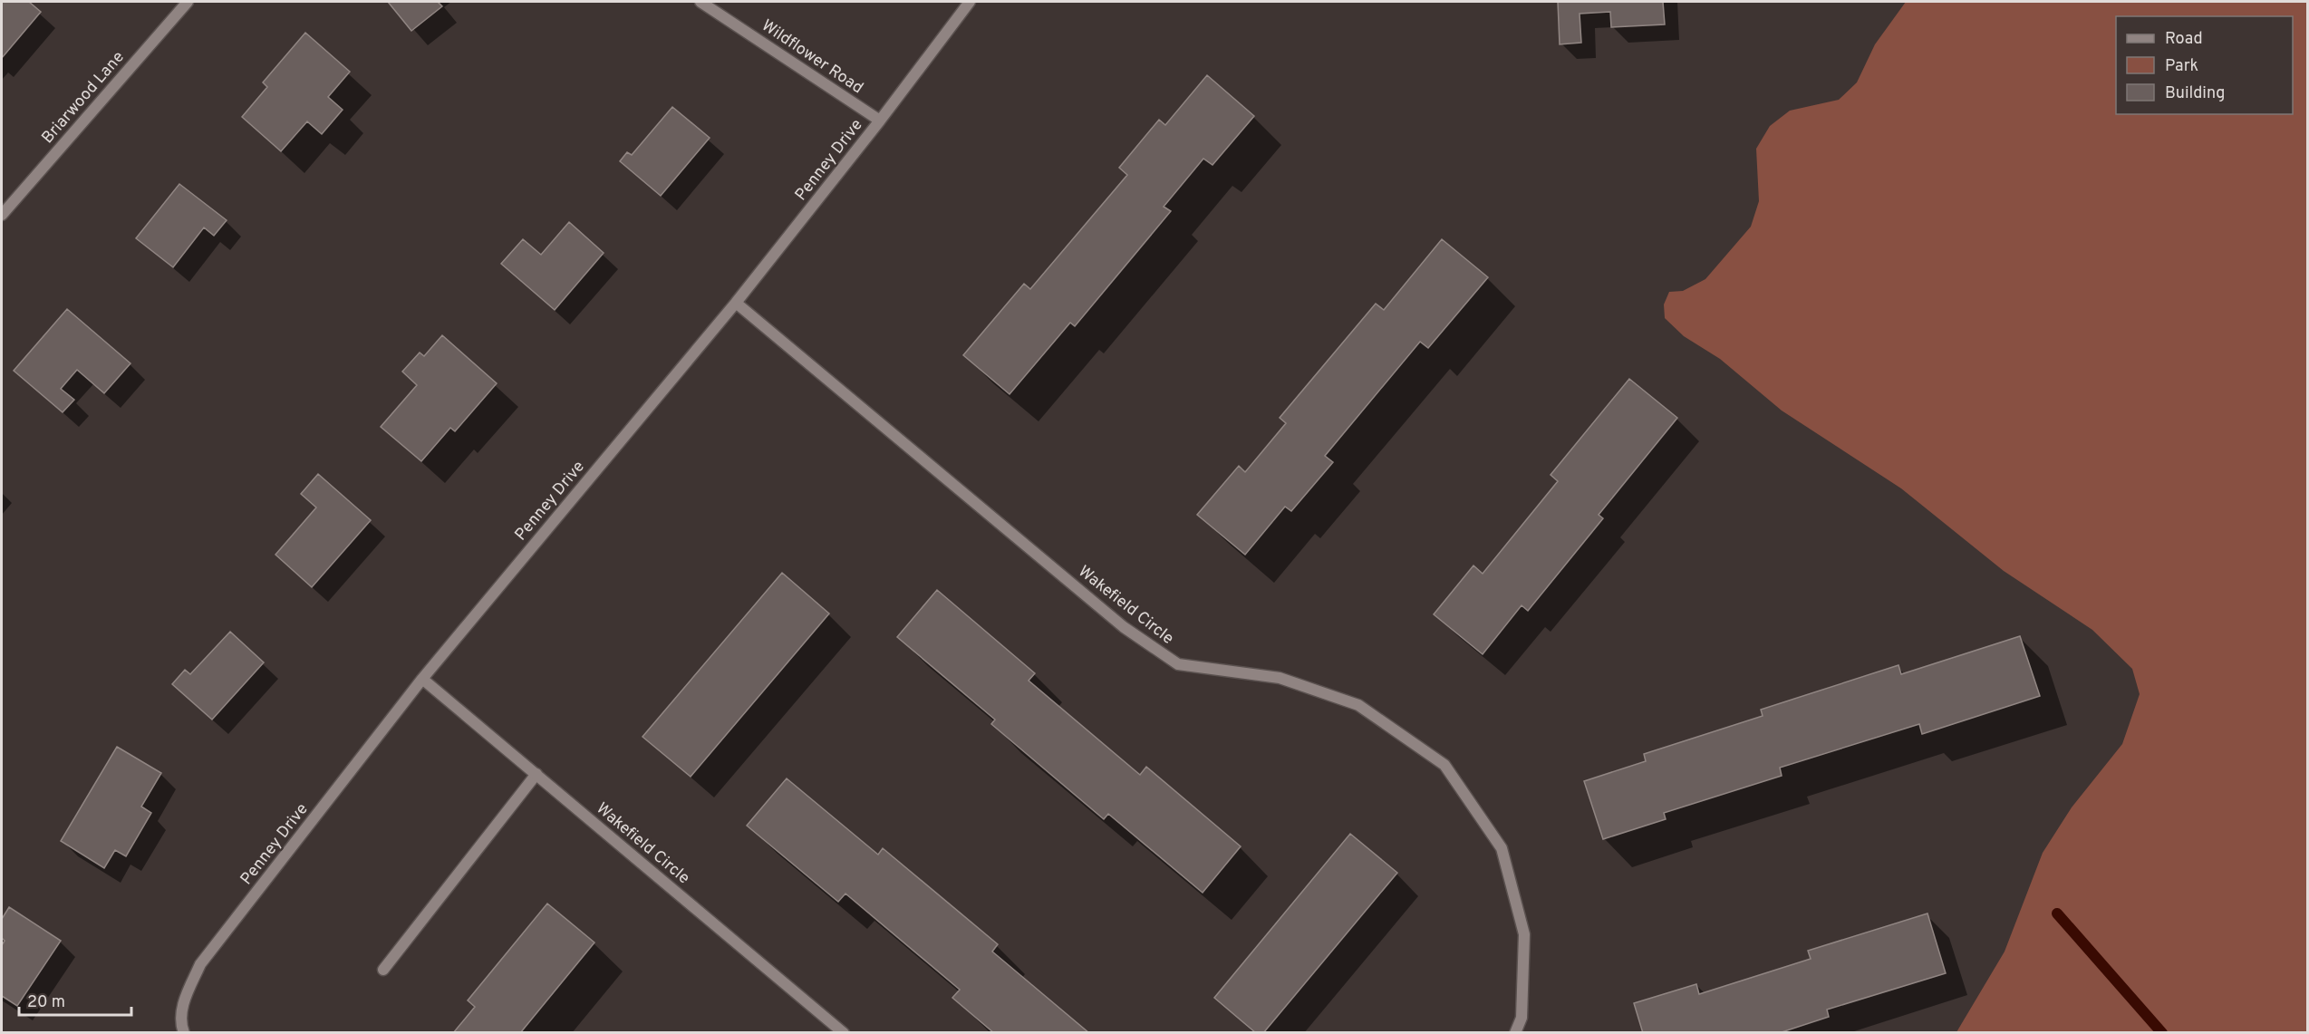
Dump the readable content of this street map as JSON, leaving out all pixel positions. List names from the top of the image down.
{
  "streets": {
    "street": [
      "Wildflower Road",
      "Briarwood Lane",
      "Penney Drive",
      "Wakefield Circle"
    ]
  },
  "crossings": [
    ["Wildflower Road", "Penney Drive"],
    ["Penney Drive", "Wakefield Circle"]
  ],
  "legend": ["Road", "Park", "Building"],
  "scale_bar": "20 m"
}
